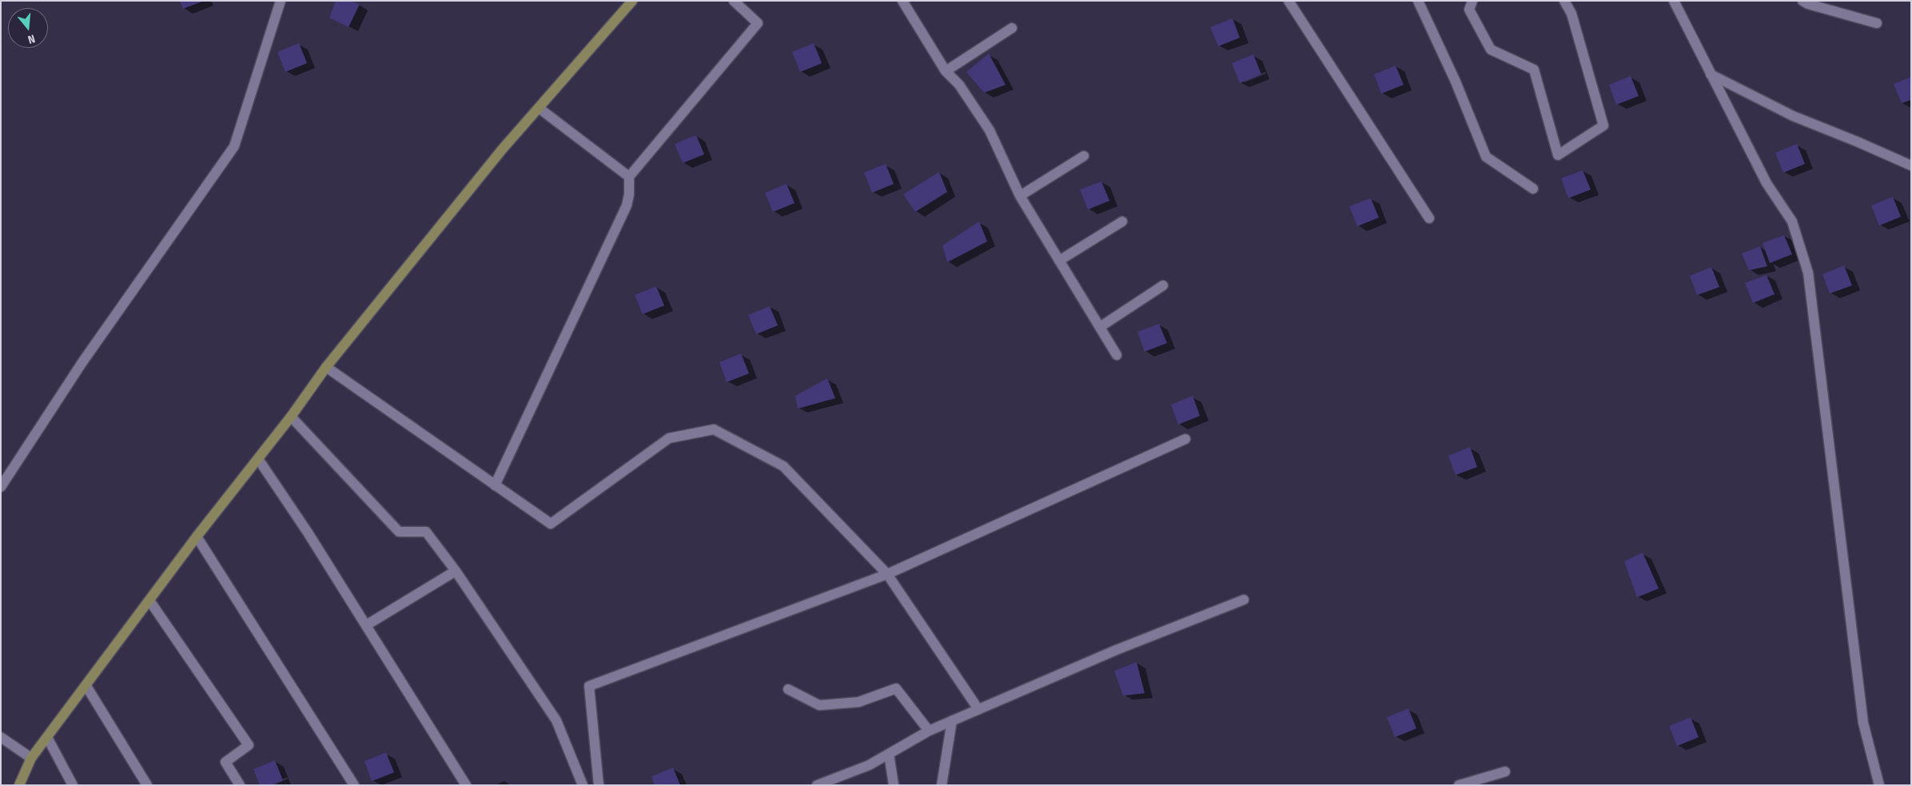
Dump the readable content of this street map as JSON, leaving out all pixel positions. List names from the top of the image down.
{
  "north": "bottom"
}
